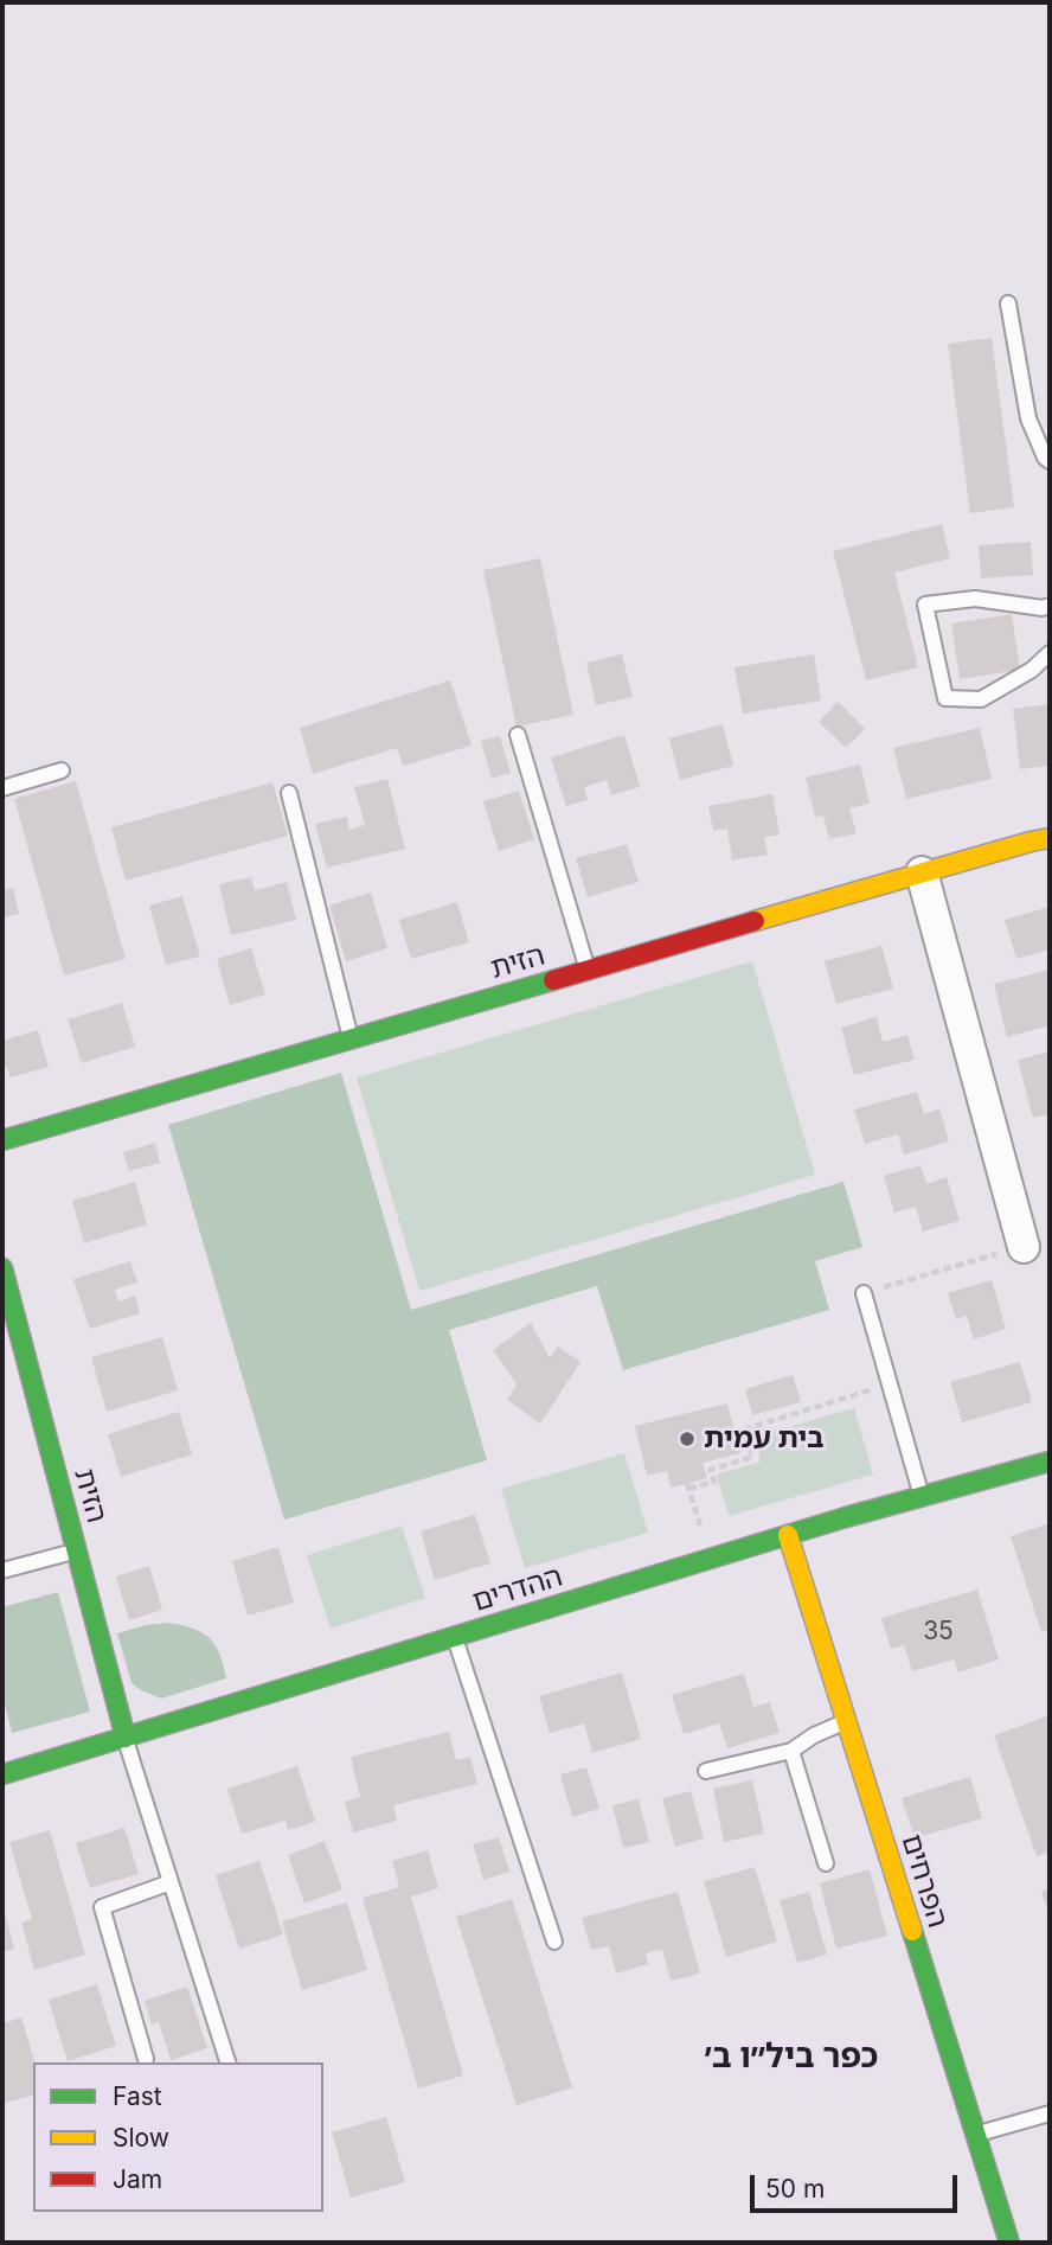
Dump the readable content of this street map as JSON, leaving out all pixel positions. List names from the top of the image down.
{
  "streets": {
    "street": ["הזית", "ההדרים", "הפרחים"]
  },
  "crossings": [
    ["הזית", "ההדרים"],
    ["ההדרים", "הפרחים"]
  ],
  "districts": ["כפר ביל״ו ב׳"],
  "places": ["בית עמית"],
  "house_numbers": ["35"],
  "legend": ["Fast", "Slow", "Jam"],
  "scale_bar": "50 m"
}
